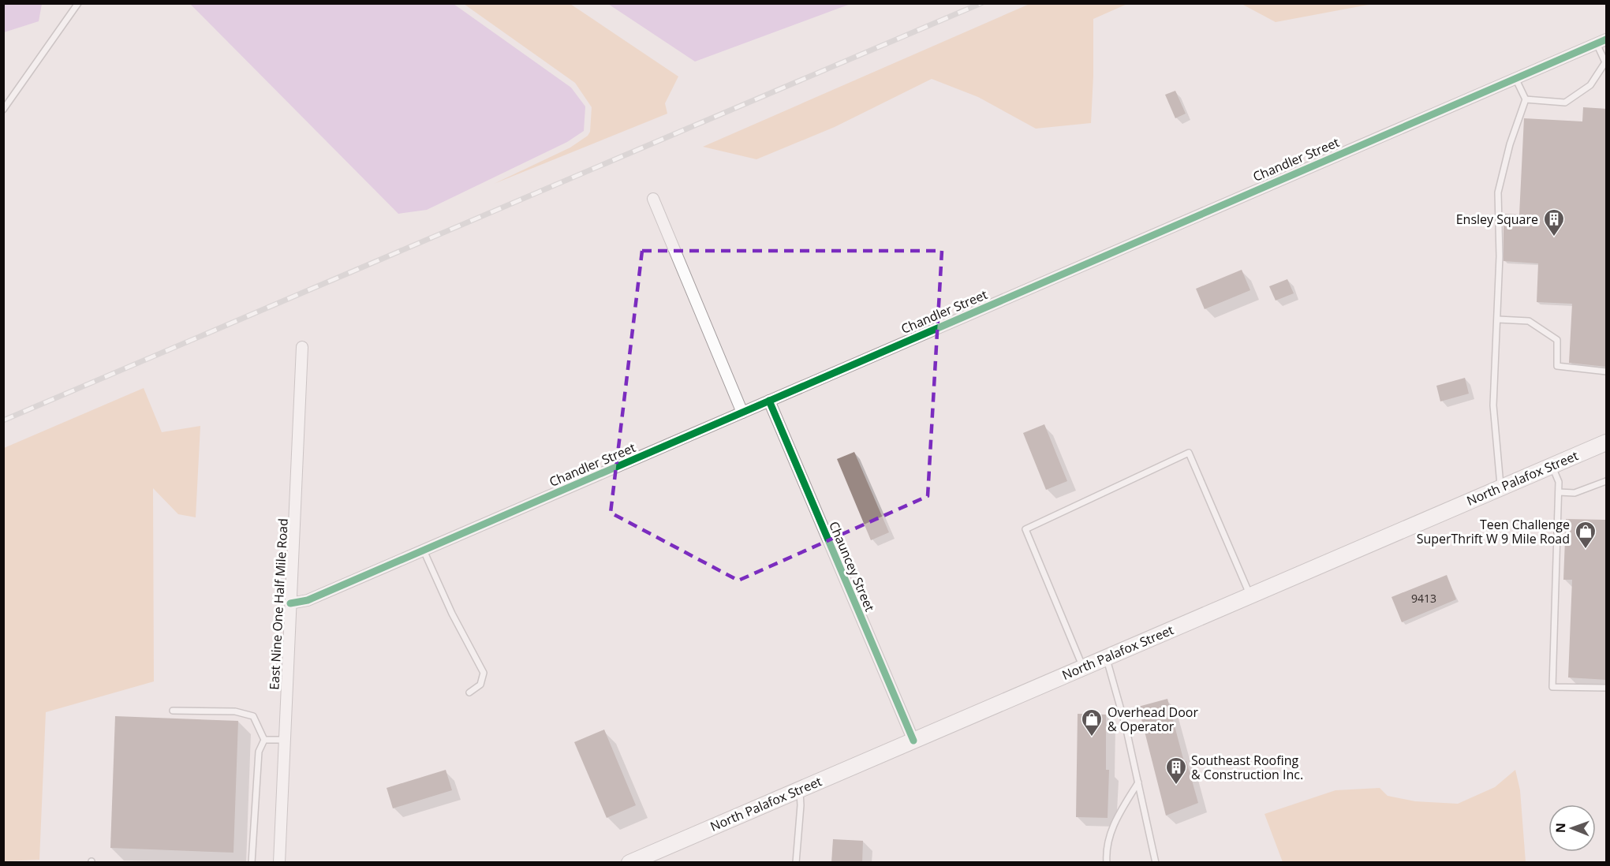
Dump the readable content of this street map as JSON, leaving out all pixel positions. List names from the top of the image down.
{
  "streets": {
    "main road": ["North Palafox Street"],
    "street": ["Chandler Street", "Chauncey Street", "East Nine One Half Mile Road"]
  },
  "crossings": [
    ["Chandler Street", "Chauncey Street"],
    ["Chandler Street", "East Nine One Half Mile Road"],
    ["North Palafox Street", "Chauncey Street"]
  ],
  "places": {
    "building": ["Ensley Square", "Southeast Roofing & Construction Inc."],
    "shop": ["Teen Challenge SuperThrift W 9 Mile Road", "Overhead Door & Operator"]
  },
  "house_numbers": ["9413"],
  "north": "left"
}
